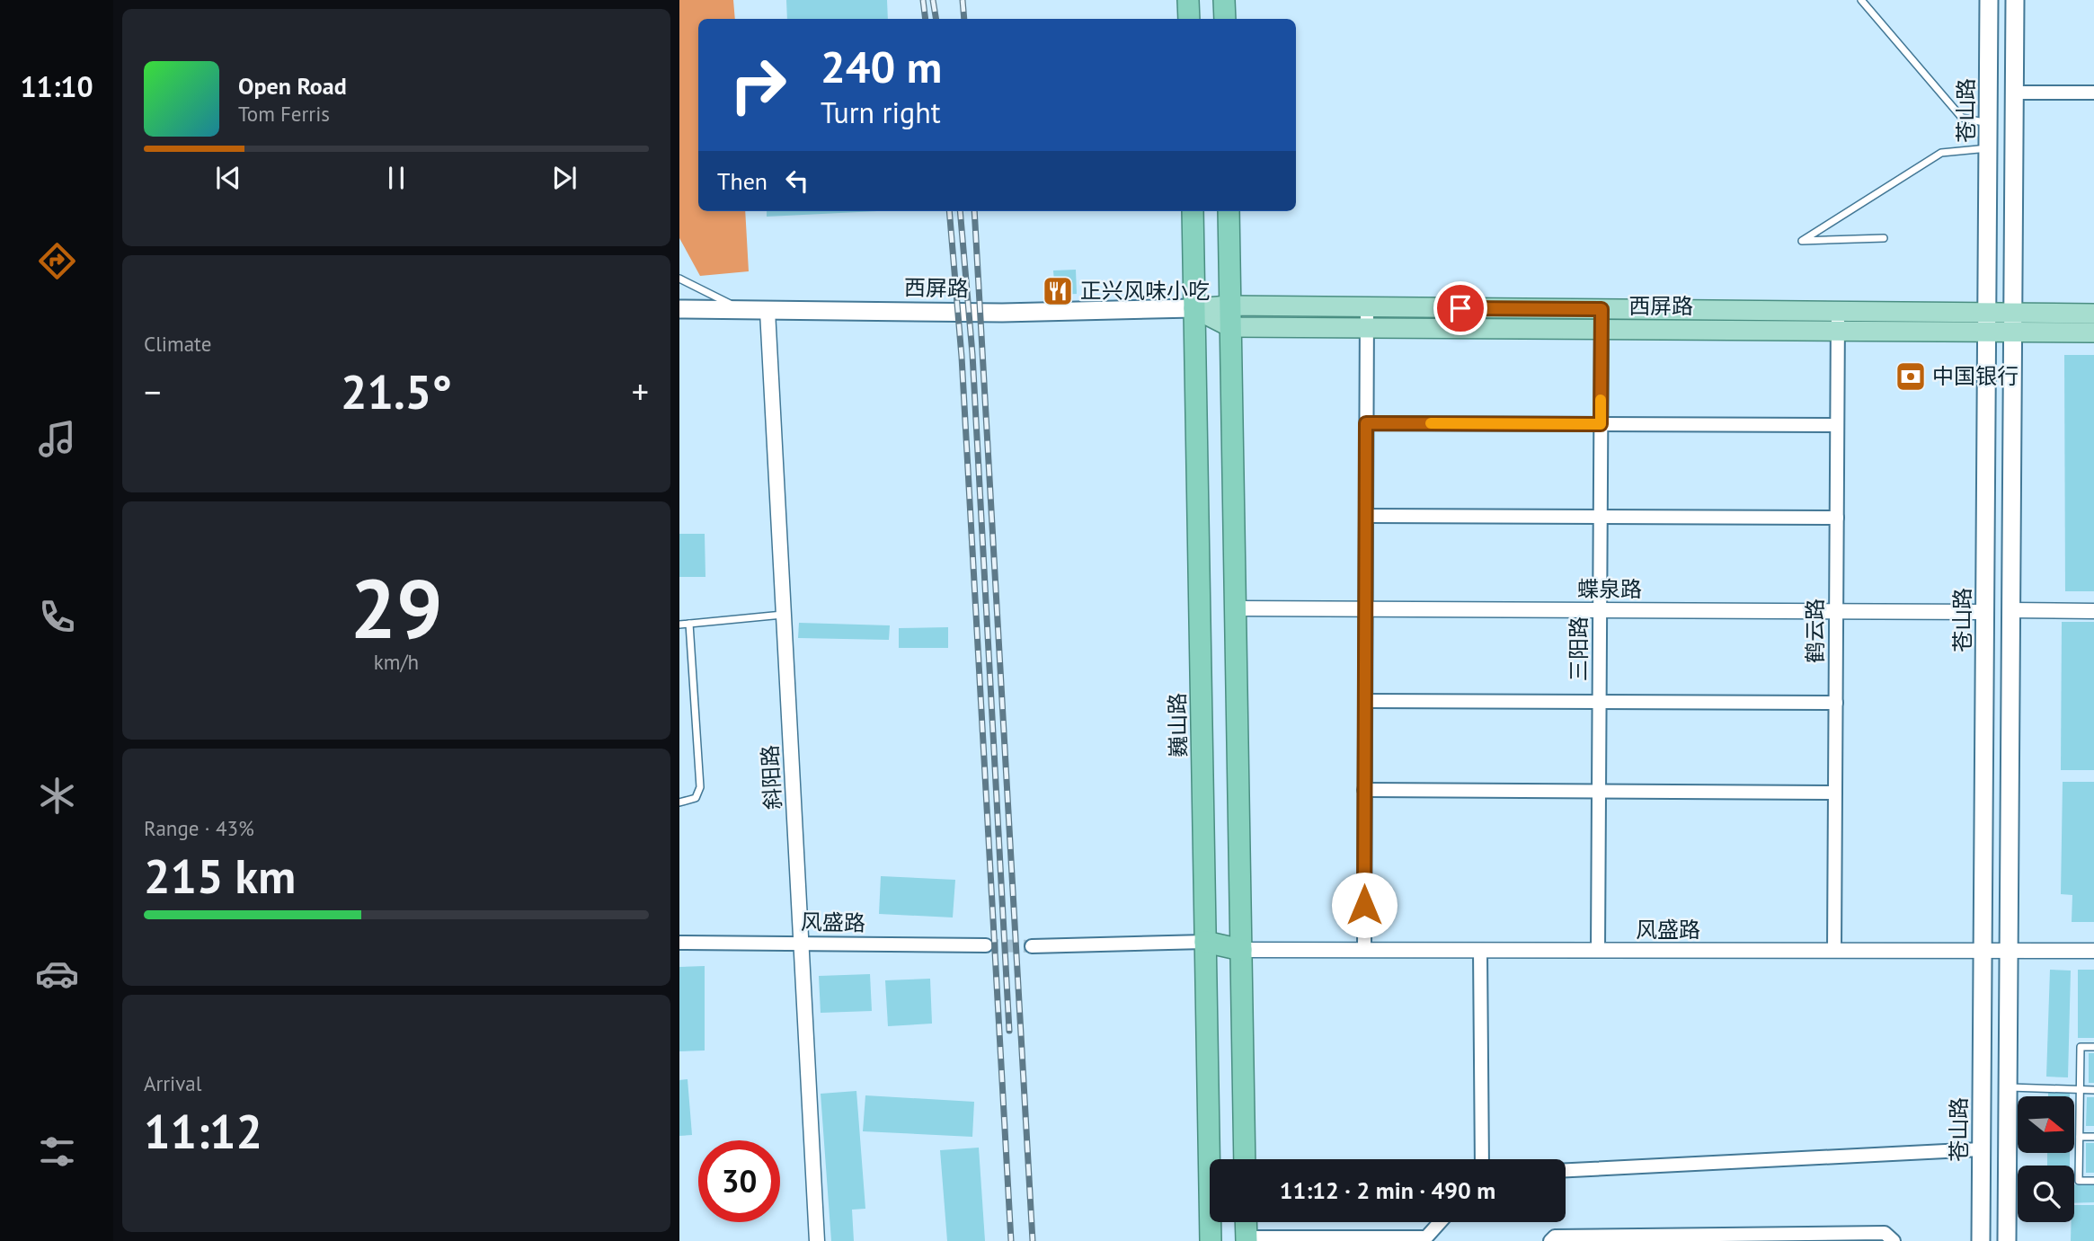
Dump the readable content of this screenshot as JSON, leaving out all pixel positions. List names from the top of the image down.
{
  "streets": {
    "highway": ["巍山路"],
    "main road": ["苍山路", "西屏路"],
    "street": [
      "蝶泉路",
      "鹤云路",
      "三阳路",
      "斜阳路",
      "风盛路"
    ]
  },
  "crossings": [
    ["苍山路", "西屏路"],
    ["苍山路", "蝶泉路"],
    ["苍山路", "风盛路"],
    ["西屏路", "鹤云路"],
    ["西屏路", "三阳路"],
    ["西屏路", "巍山路"],
    ["西屏路", "斜阳路"],
    ["蝶泉路", "鹤云路"],
    ["蝶泉路", "三阳路"],
    ["鹤云路", "风盛路"],
    ["三阳路", "风盛路"],
    ["斜阳路", "风盛路"]
  ],
  "places": {
    "restaurant": ["正兴风味小吃"],
    "bank": ["中国银行"]
  },
  "north": "right",
  "page": {
    "tabs": "11:10",
    "turn": ["240 m", "Turn right"],
    "song": ["Open Road", "Tom Ferris"],
    "then": "Then",
    "tile": [
      "Climate",
      ["29", "km/h"],
      ["Range · 43%", "215 km"],
      ["Arrival", "11:12"]
    ],
    "heat": ["−", "21.5°", "+"],
    "limit": "30",
    "trip": "11:12 · 2 min · 490 m"
  }
}
